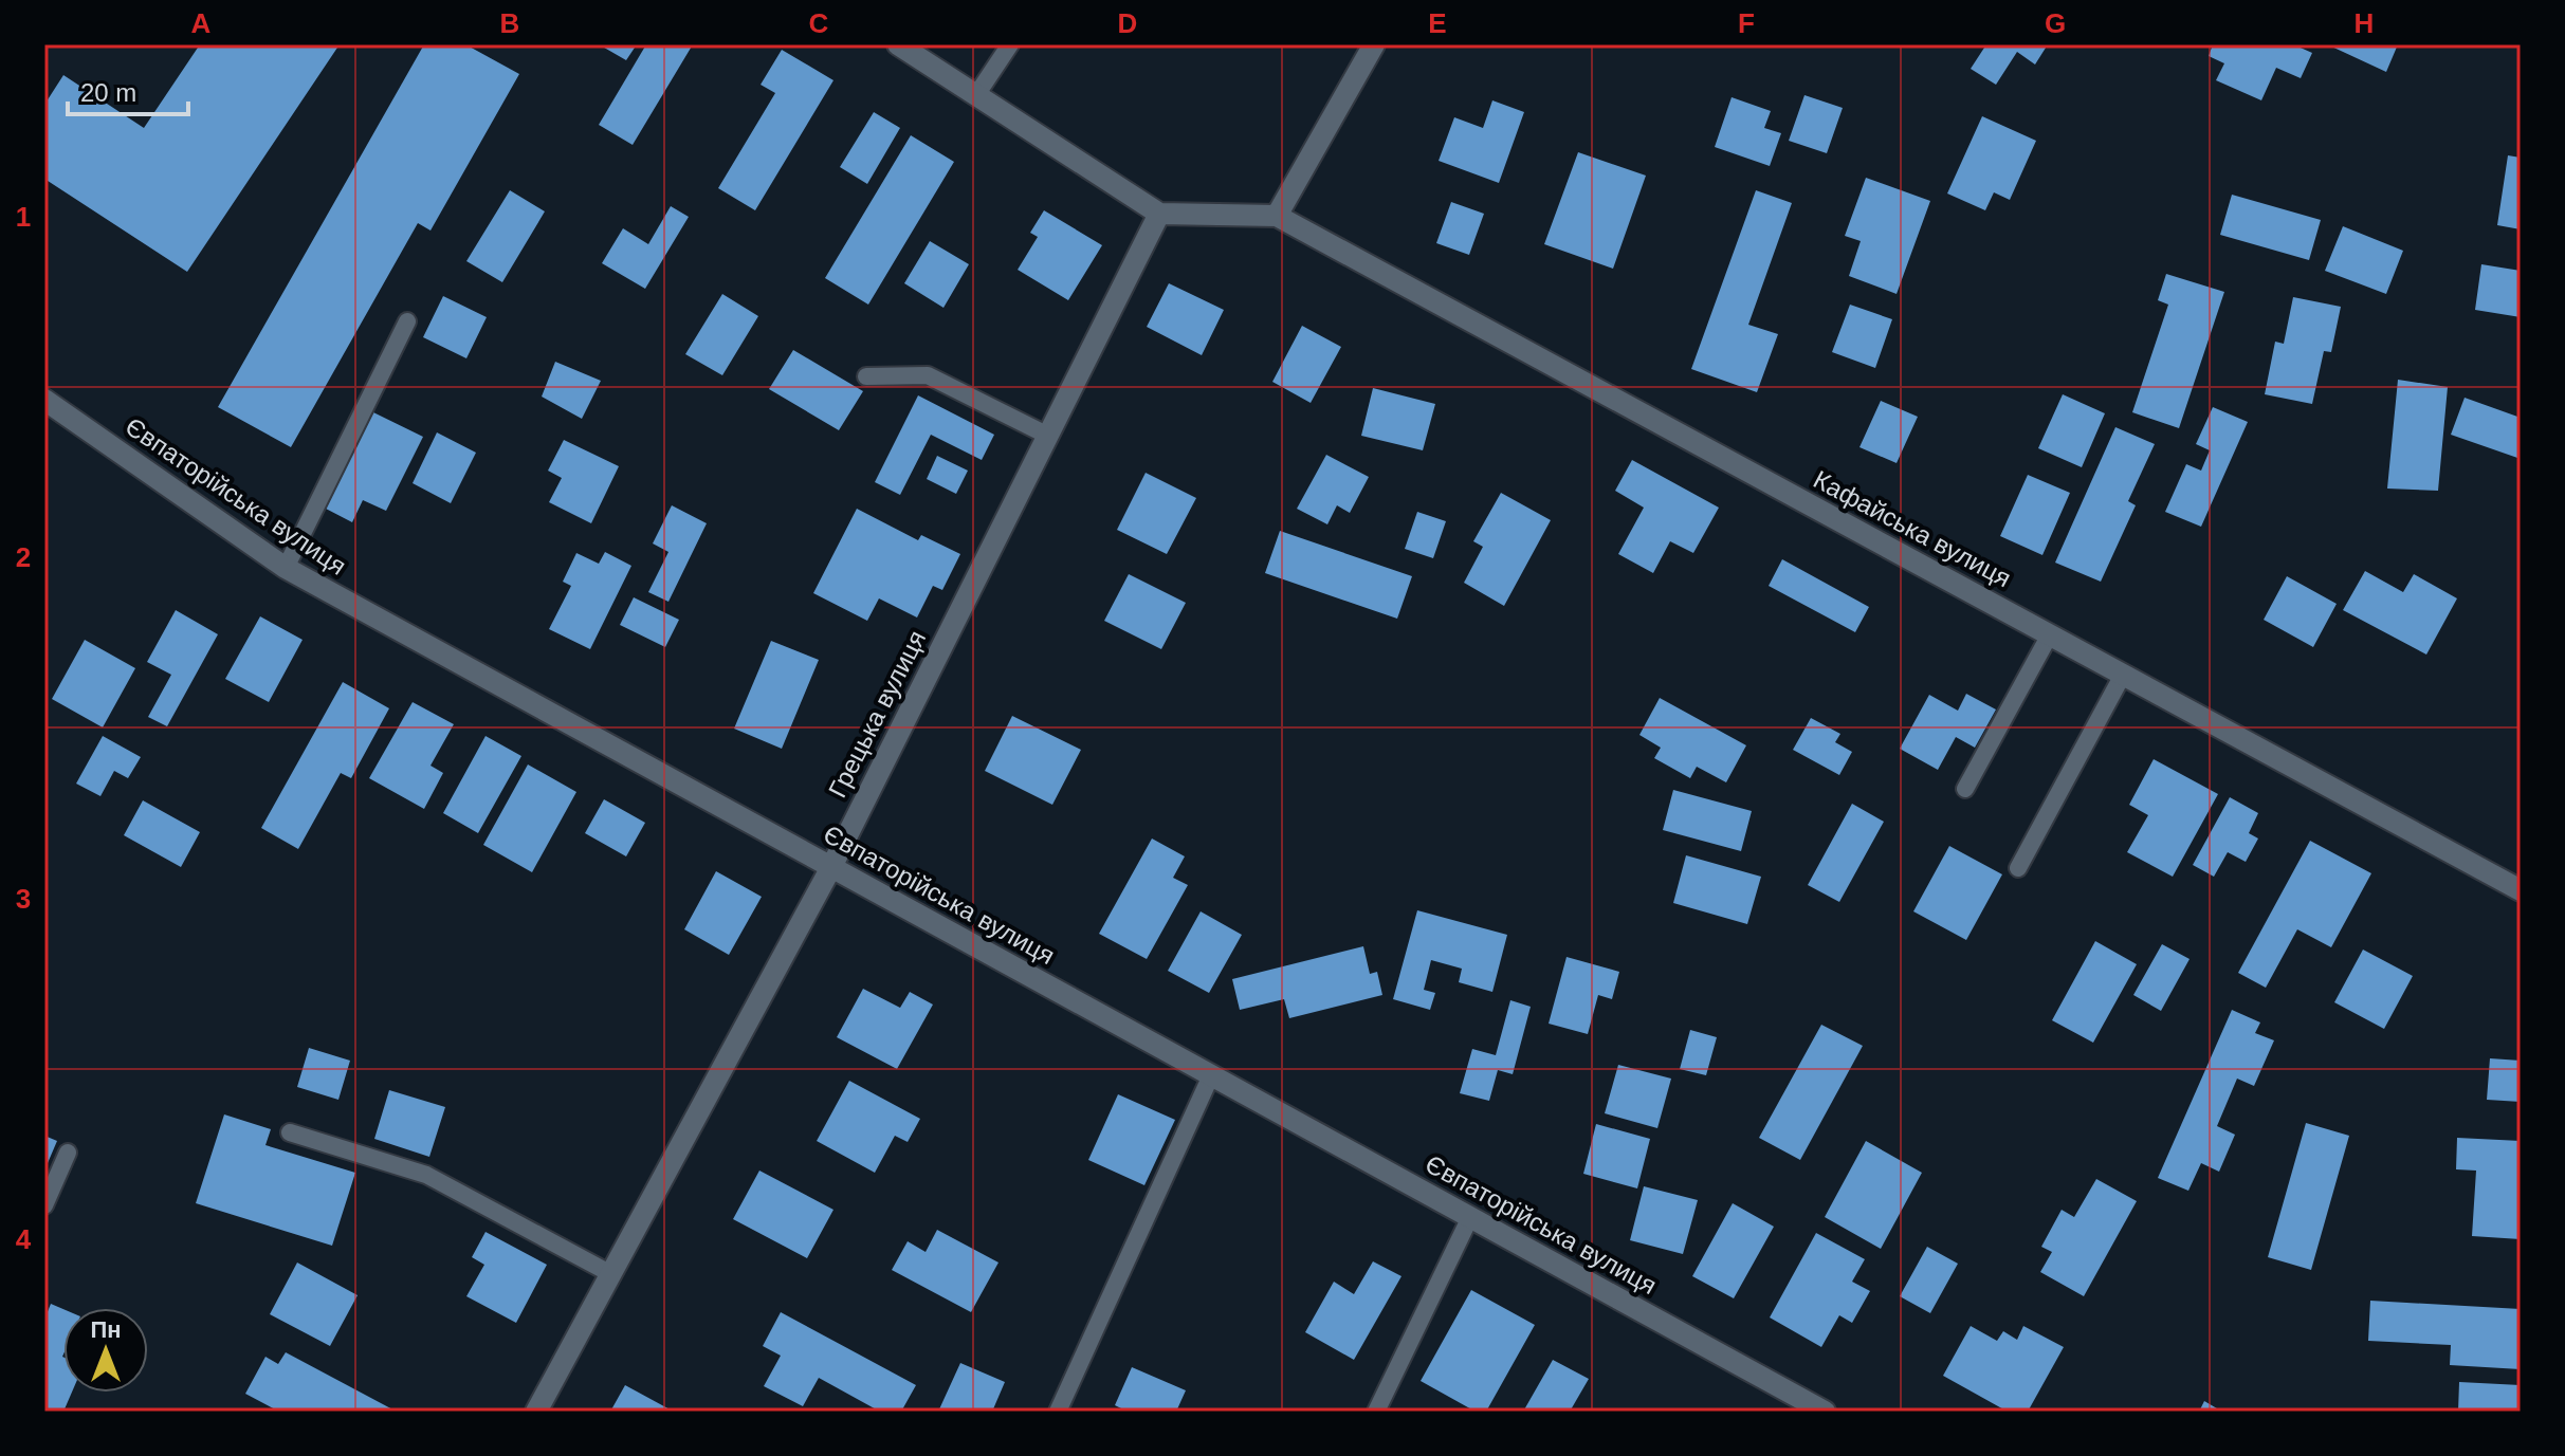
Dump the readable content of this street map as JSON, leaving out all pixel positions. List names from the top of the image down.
{
  "streets": {
    "street": ["Євпаторійська вулиця", "Кафайська вулиця", "Грецька вулиця"]
  },
  "crossings": [
    ["Євпаторійська вулиця", "Грецька вулиця"]
  ],
  "scale_bar": "20 m",
  "north": "top",
  "grid": {
    "columns": [
      "A",
      "B",
      "C",
      "D",
      "E",
      "F",
      "G",
      "H"
    ],
    "rows": [
      "1",
      "2",
      "3",
      "4"
    ]
  }
}
